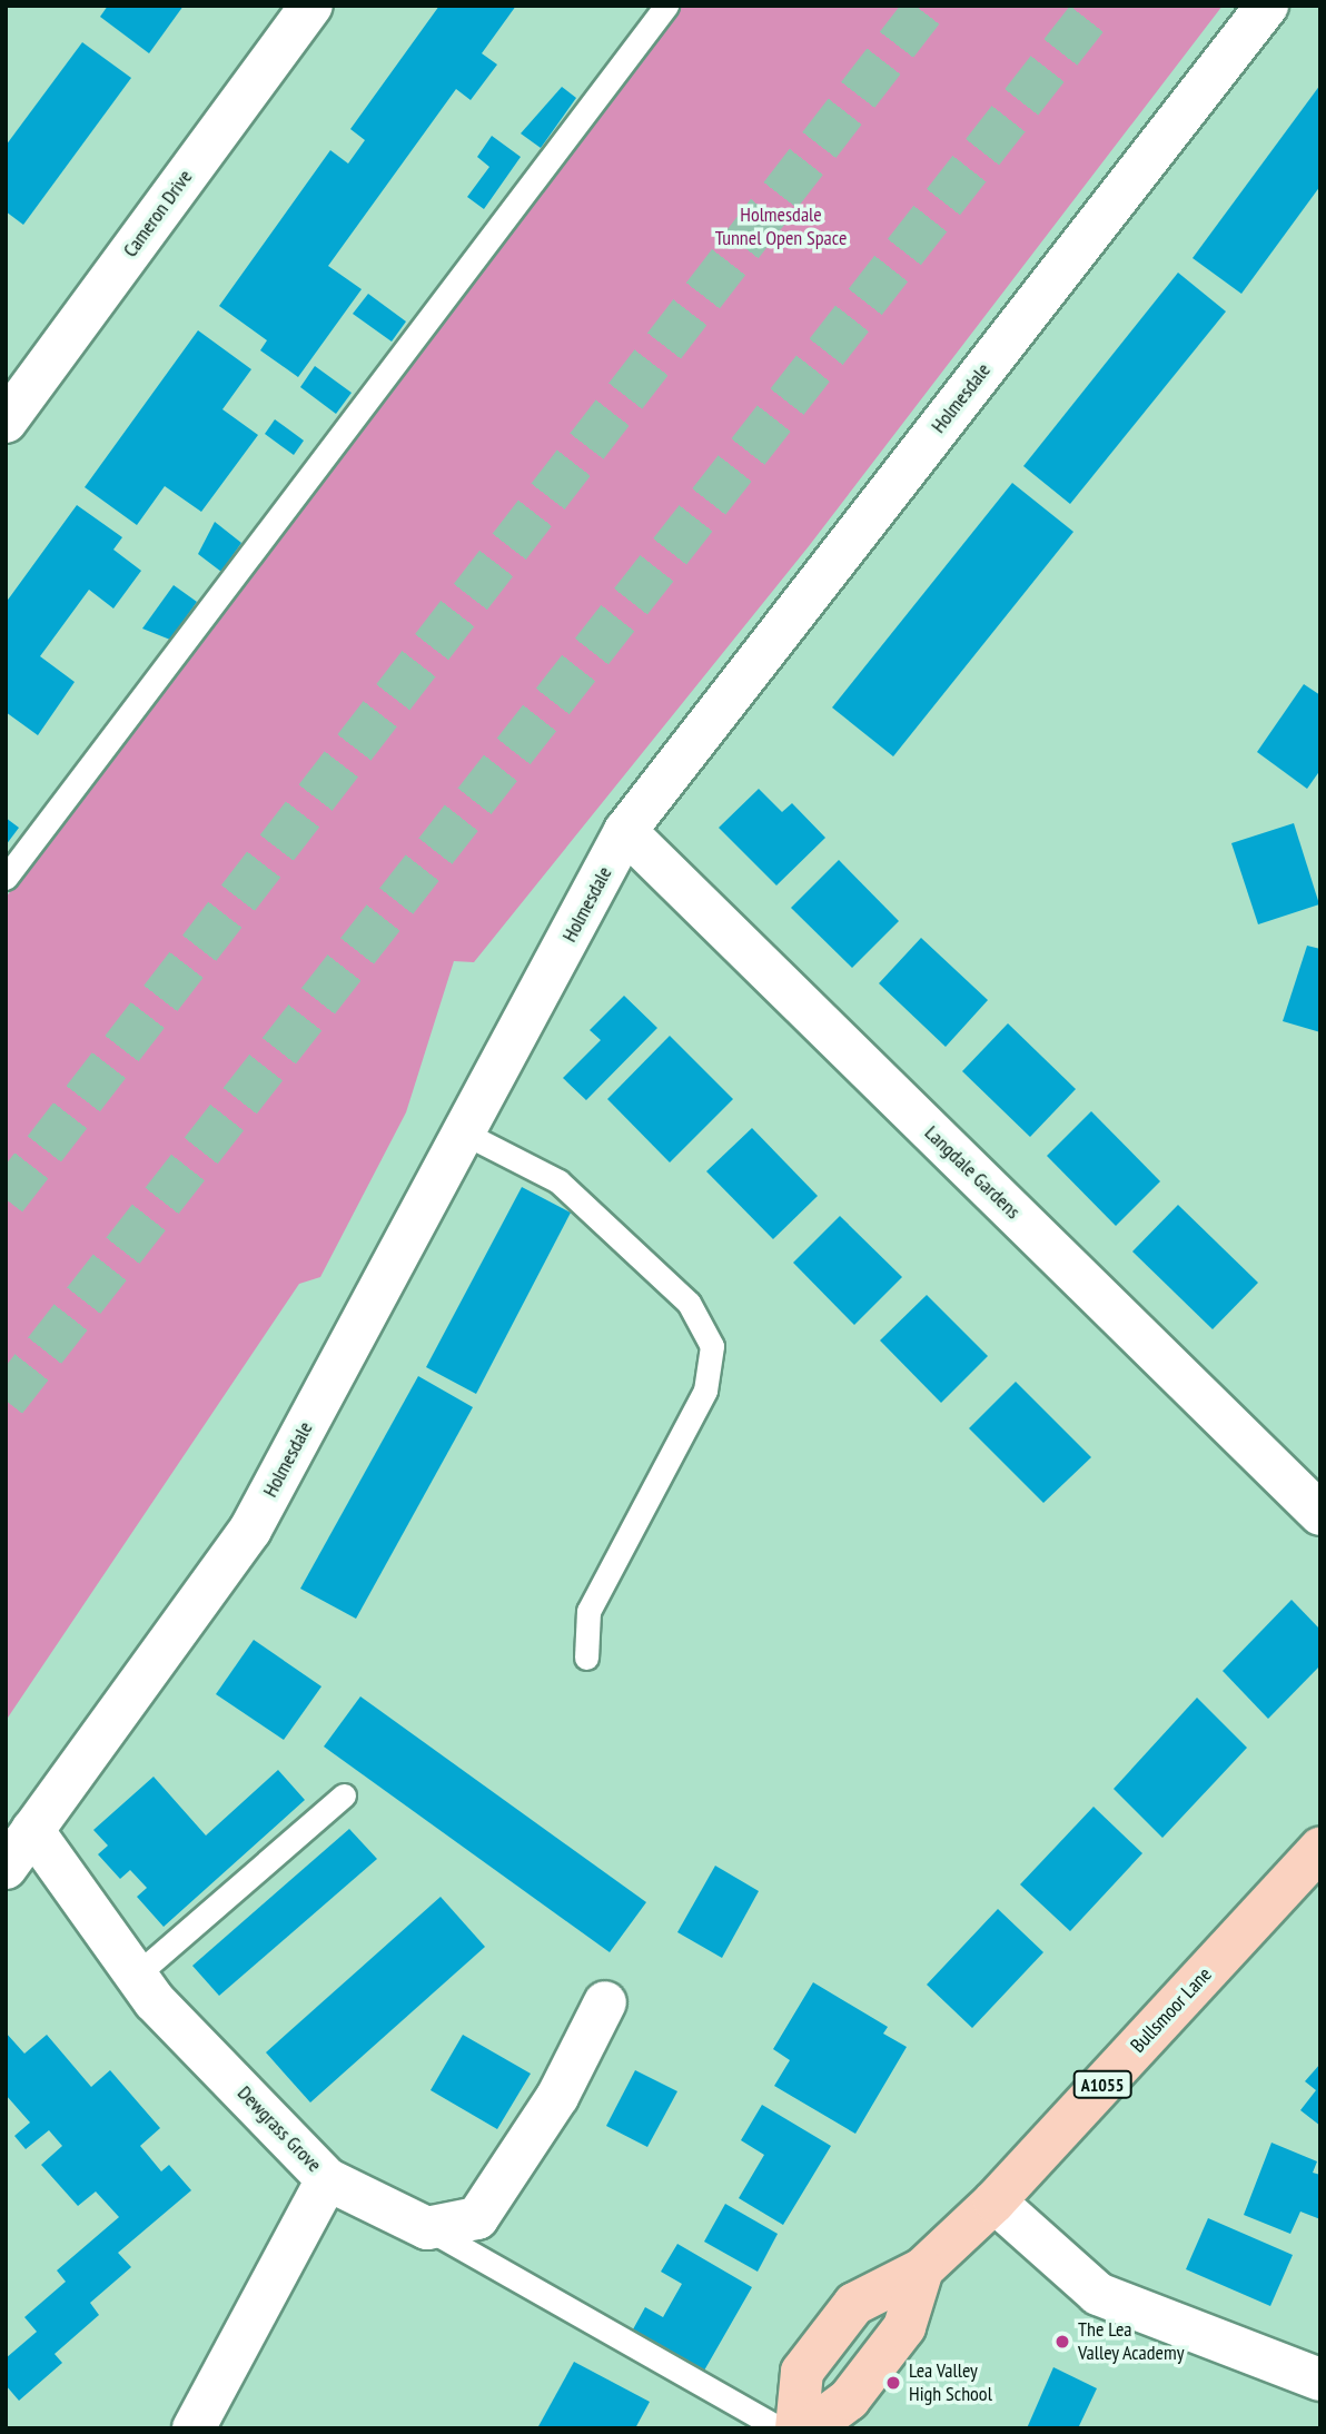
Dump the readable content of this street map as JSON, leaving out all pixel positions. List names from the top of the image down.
{
  "streets": {
    "main road": ["Bullsmoor Lane", "A1055"],
    "street": [
      "Cameron Drive",
      "Holmesdale",
      "Langdale Gardens",
      "Dewgrass Grove"
    ]
  },
  "crossings": [
    ["Holmesdale", "Langdale Gardens"],
    ["Holmesdale", "Dewgrass Grove"]
  ],
  "parks": ["Holmesdale Tunnel Open Space"],
  "places": ["The Lea Valley Academy", "Lea Valley High School"]
}
